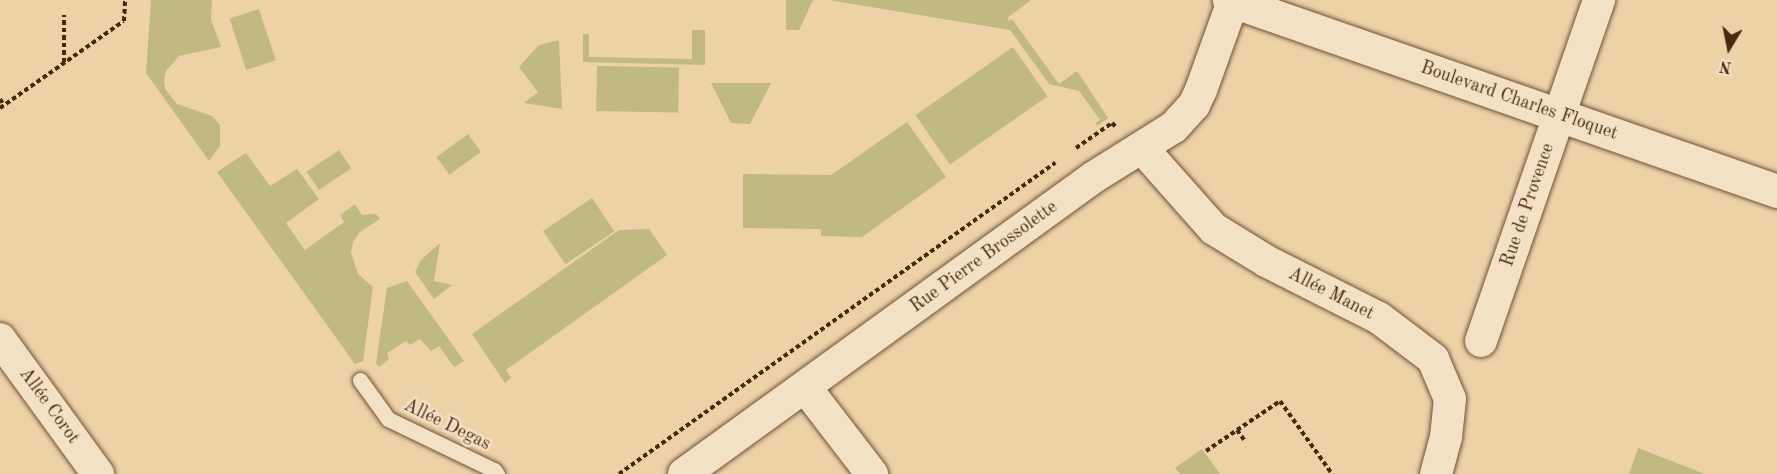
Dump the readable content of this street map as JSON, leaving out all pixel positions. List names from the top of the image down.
{
  "streets": {
    "street": [
      "Boulevard Charles Floquet",
      "Rue de Provence",
      "Rue Pierre Brossolette",
      "Allée Manet",
      "Allée Corot"
    ],
    "lane": ["Allée Degas"]
  },
  "crossings": [
    ["Boulevard Charles Floquet", "Rue de Provence"],
    ["Boulevard Charles Floquet", "Rue Pierre Brossolette"],
    ["Rue Pierre Brossolette", "Allée Manet"]
  ],
  "north": "bottom"
}
